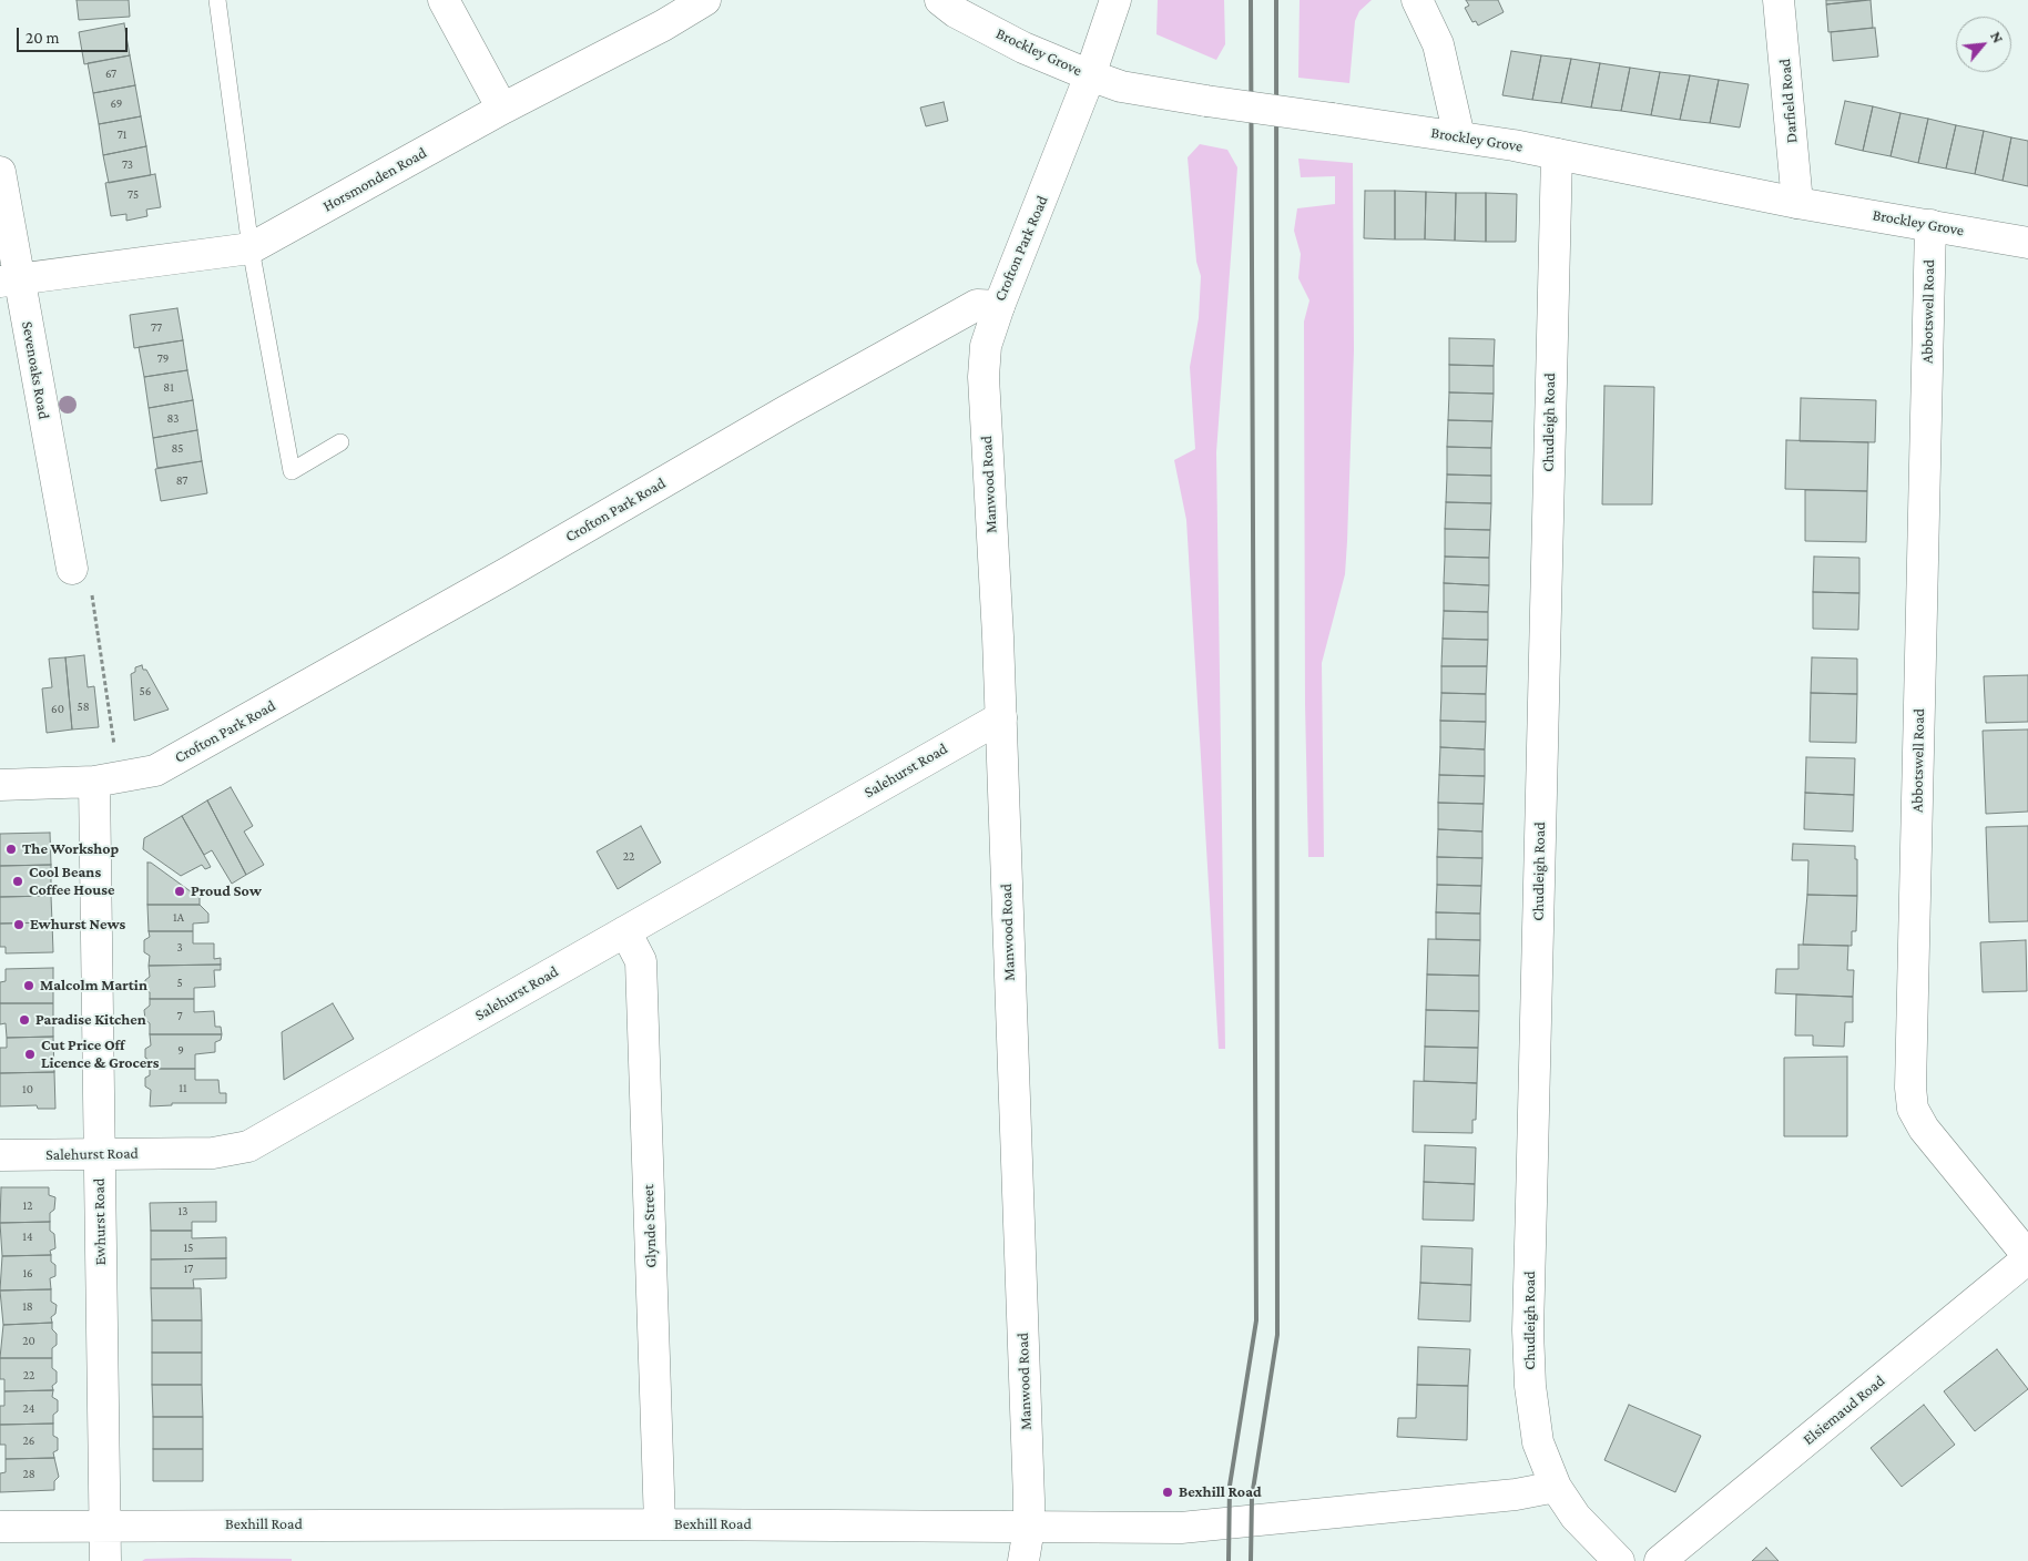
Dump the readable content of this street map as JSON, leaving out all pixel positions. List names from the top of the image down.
{
  "streets": {
    "street": [
      "Brockley Grove",
      "Darfield Road",
      "Horsmonden Road",
      "Crofton Park Road",
      "Abbotswell Road",
      "Sevenoaks Road",
      "Chudleigh Road",
      "Manwood Road",
      "Salehurst Road",
      "Ewhurst Road",
      "Glynde Street",
      "Elsiemaud Road",
      "Bexhill Road"
    ]
  },
  "crossings": [
    ["Brockley Grove", "Darfield Road"],
    ["Brockley Grove", "Crofton Park Road"],
    ["Brockley Grove", "Abbotswell Road"],
    ["Brockley Grove", "Chudleigh Road"],
    ["Horsmonden Road", "Sevenoaks Road"],
    ["Crofton Park Road", "Manwood Road"],
    ["Crofton Park Road", "Ewhurst Road"],
    ["Abbotswell Road", "Elsiemaud Road"],
    ["Chudleigh Road", "Bexhill Road"],
    ["Manwood Road", "Salehurst Road"],
    ["Manwood Road", "Bexhill Road"],
    ["Salehurst Road", "Ewhurst Road"],
    ["Salehurst Road", "Glynde Street"],
    ["Ewhurst Road", "Bexhill Road"],
    ["Glynde Street", "Bexhill Road"]
  ],
  "places": [
    "The Workshop",
    "Cool Beans Coffee House",
    "Proud Sow",
    "Ewhurst News",
    "Malcolm Martin",
    "Paradise Kitchen",
    "Cut Price Off Licence & Grocers",
    "Bexhill Road"
  ],
  "house_numbers": [
    "67",
    "69",
    "71",
    "73",
    "75",
    "77",
    "79",
    "81",
    "83",
    "85",
    "87",
    "56",
    "58",
    "60",
    "22",
    "1A",
    "3",
    "5",
    "7",
    "9",
    "11",
    "10",
    "12",
    "13",
    "14",
    "15",
    "17",
    "16",
    "18",
    "20",
    "22",
    "24",
    "26",
    "28"
  ],
  "scale_bar": "20 m",
  "north": "top right"
}
